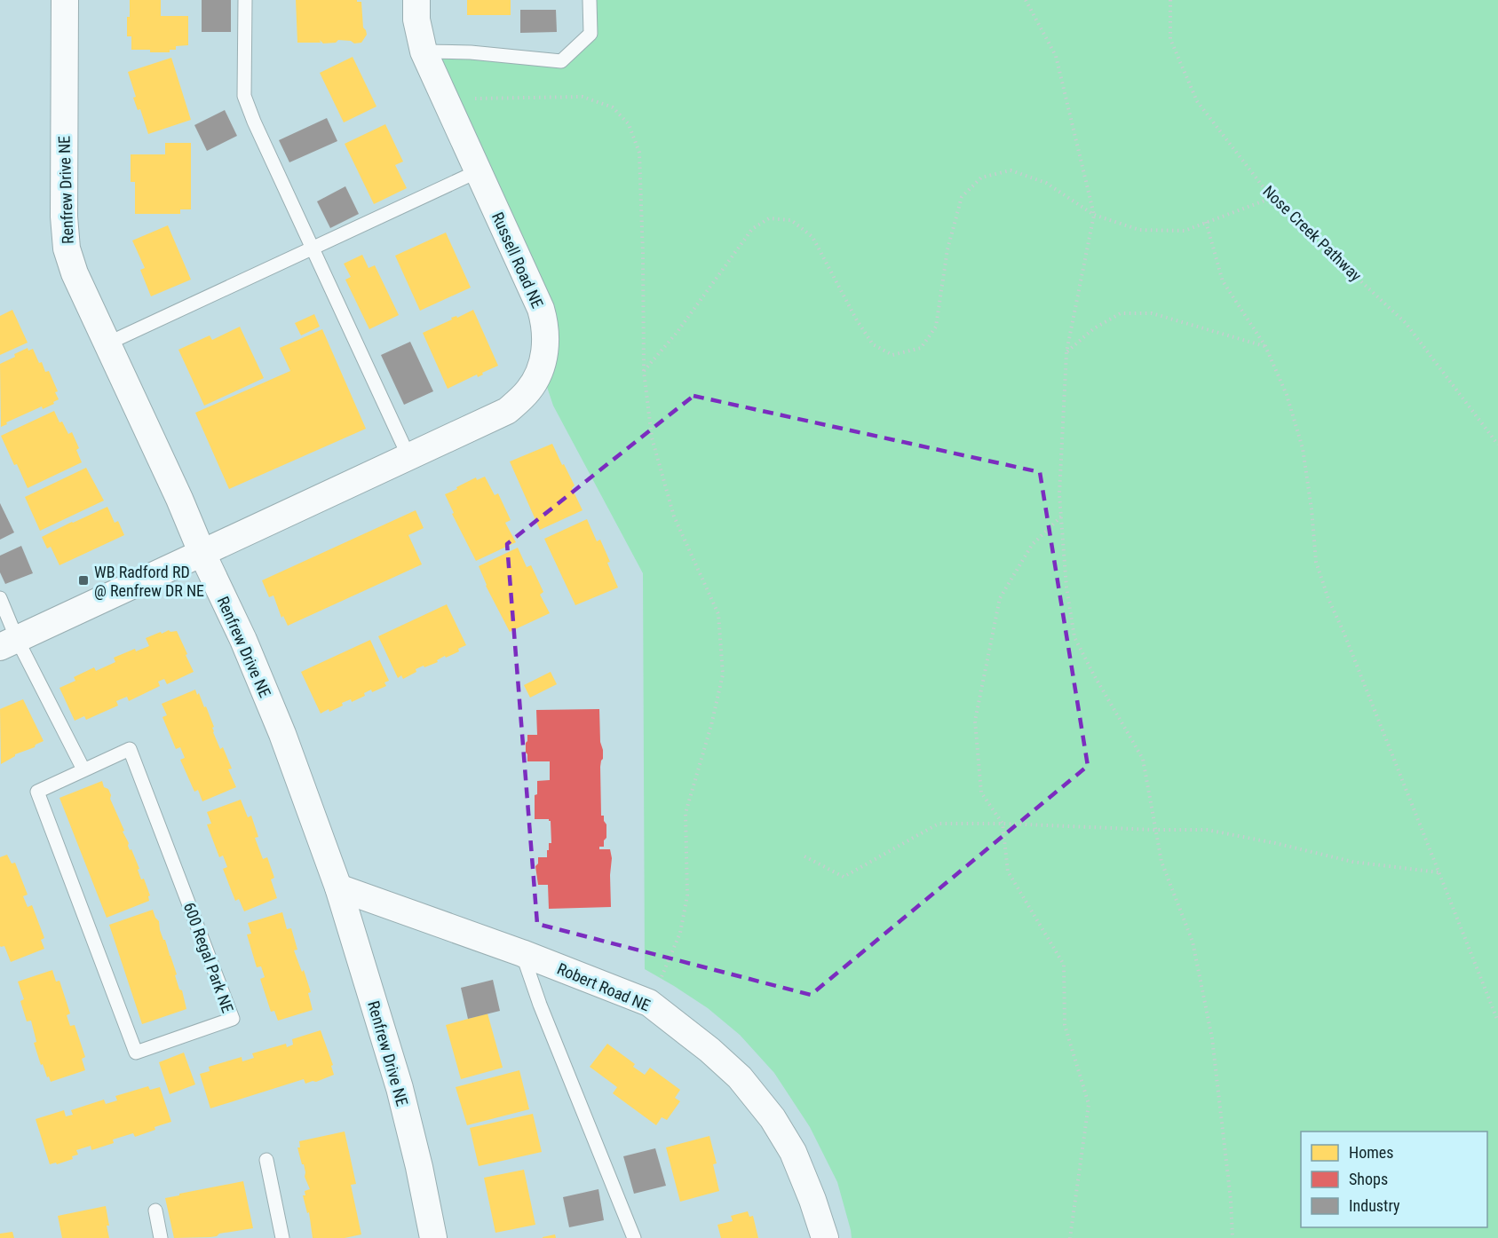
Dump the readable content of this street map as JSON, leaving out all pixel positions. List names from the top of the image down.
{
  "streets": {
    "street": ["Renfrew Drive NE", "Russell Road NE", "Robert Road NE"],
    "lane": ["600 Regal Park NE"],
    "path": ["Nose Creek Pathway"]
  },
  "crossings": [
    ["Renfrew Drive NE", "Russell Road NE"],
    ["Renfrew Drive NE", "Robert Road NE"]
  ],
  "places": {
    "transit": ["WB Radford RD @ Renfrew DR NE"]
  },
  "legend": ["Homes", "Shops", "Industry"]
}
